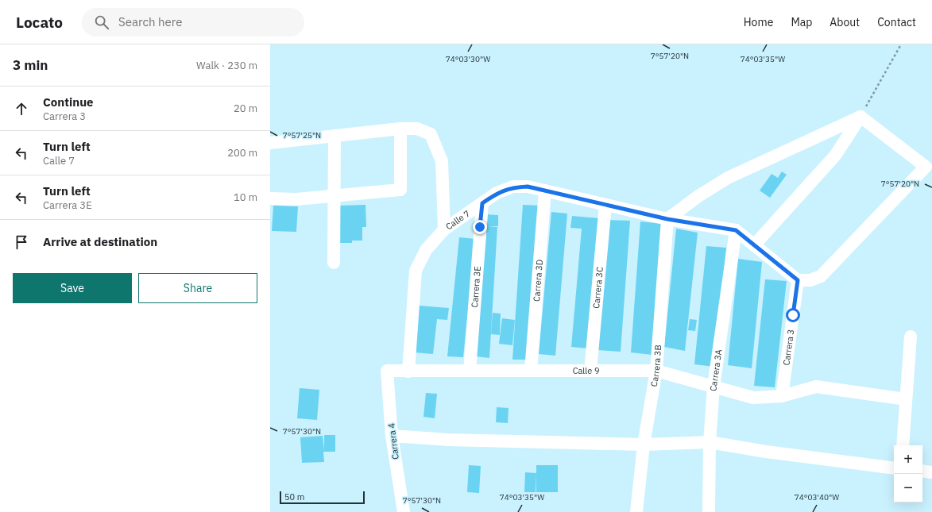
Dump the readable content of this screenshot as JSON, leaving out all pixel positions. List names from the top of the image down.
{
  "streets": {
    "street": [
      "Calle 7",
      "Carrera 3D",
      "Carrera 3E",
      "Carrera 3C",
      "Carrera 3",
      "Carrera 3B",
      "Calle 9",
      "Carrera 3A",
      "Carrera 4"
    ]
  },
  "crossings": [
    ["Calle 7", "Carrera 3D"],
    ["Calle 7", "Carrera 3E"],
    ["Calle 7", "Carrera 3C"],
    ["Calle 7", "Carrera 3B"],
    ["Calle 7", "Calle 9"],
    ["Calle 7", "Carrera 3A"],
    ["Carrera 3D", "Calle 9"],
    ["Carrera 3E", "Calle 9"],
    ["Carrera 3C", "Calle 9"],
    ["Carrera 3", "Calle 9"],
    ["Carrera 3B", "Calle 9"],
    ["Calle 9", "Carrera 3A"],
    ["Calle 9", "Carrera 4"]
  ],
  "scale_bar": "50 m",
  "page": {
    "header": "Locato",
    "search": "Search here",
    "nav": [
      "Home",
      "Map",
      "About",
      "Contact"
    ],
    "heading": ["3 min", "Walk · 230 m"],
    "list": [
      ["Continue", "Carrera 3", "20 m"],
      ["Turn left", "Calle 7", "200 m"],
      ["Turn left", "Carrera 3E", "10 m"],
      "Arrive at destination"
    ],
    "buttons": ["Save", "Share"],
    "map_buttons": ["+", "−"],
    "scale": "50 m"
  },
  "coordinates": [
    "7°57'20\"N",
    "74°03'30\"W",
    "74°03'35\"W",
    "7°57'25\"N",
    "7°57'30\"N",
    "74°03'40\"W"
  ]
}
